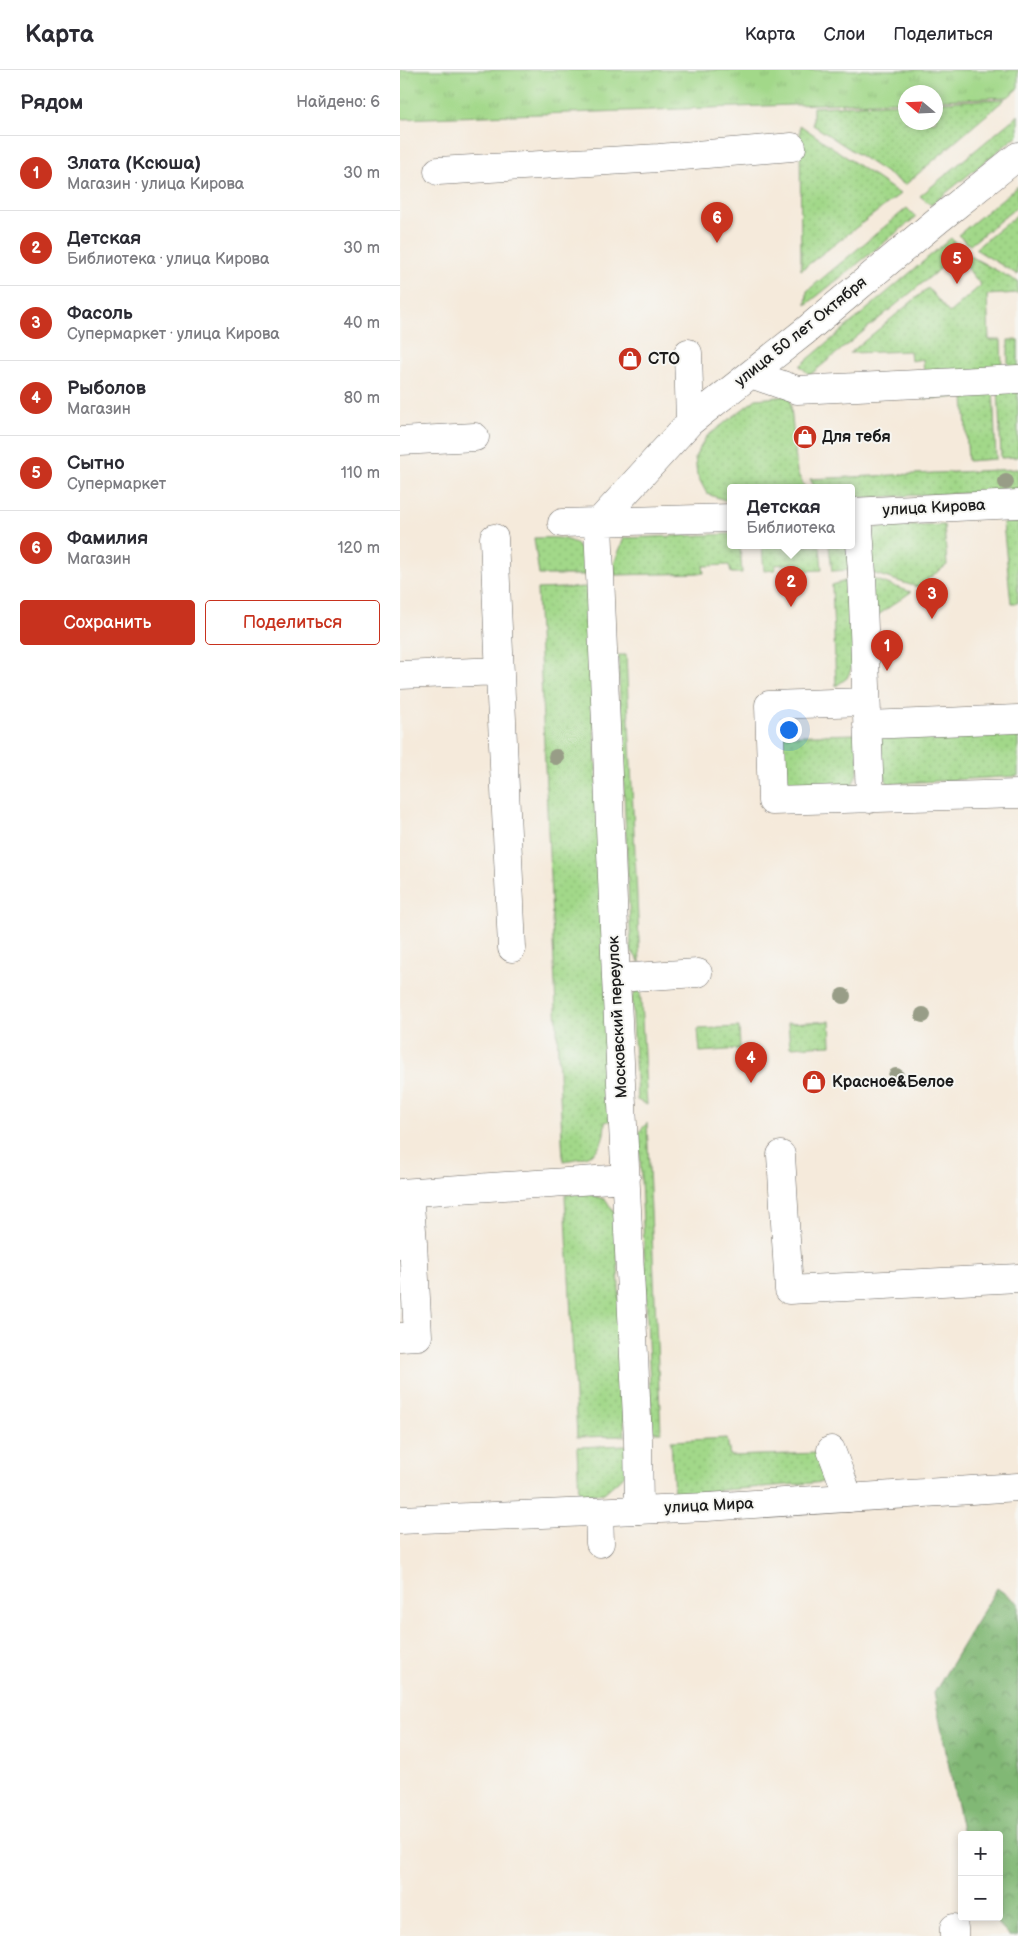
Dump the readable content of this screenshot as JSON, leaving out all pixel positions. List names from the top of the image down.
{
  "streets": {
    "street": [
      "улица 50 лет Октября",
      "улица Кирова",
      "Московский переулок",
      "улица Мира"
    ]
  },
  "crossings": [
    ["улица 50 лет Октября", "Московский переулок"],
    ["Московский переулок", "улица Мира"]
  ],
  "places": {
    "shop": ["СТО", "Для тебя", "Красное&Белое"]
  },
  "north": "left",
  "page": {
    "header": "Карта",
    "nav": ["Карта", "Слои", "Поделиться"],
    "heading": ["Рядом", "Найдено: 6"],
    "list": [
      {
        "mark": "1",
        "name": "Злата (Ксюша)",
        "note": "Магазин · улица Кирова",
        "value": "30 m"
      },
      {
        "mark": "2",
        "name": "Детская",
        "note": "Библиотека · улица Кирова",
        "value": "30 m"
      },
      {
        "mark": "3",
        "name": "Фасоль",
        "note": "Супермаркет · улица Кирова",
        "value": "40 m"
      },
      {
        "mark": "4",
        "name": "Рыболов",
        "note": "Магазин",
        "value": "80 m"
      },
      {
        "mark": "5",
        "name": "Сытно",
        "note": "Супермаркет",
        "value": "110 m"
      },
      {
        "mark": "6",
        "name": "Фамилия",
        "note": "Магазин",
        "value": "120 m"
      }
    ],
    "pins": [
      "6",
      "5",
      "2",
      "3",
      "1",
      "4"
    ],
    "popup": ["Детская", "Библиотека"],
    "buttons": ["Сохранить", "Поделиться"],
    "map_buttons": ["+", "−"]
  }
}
